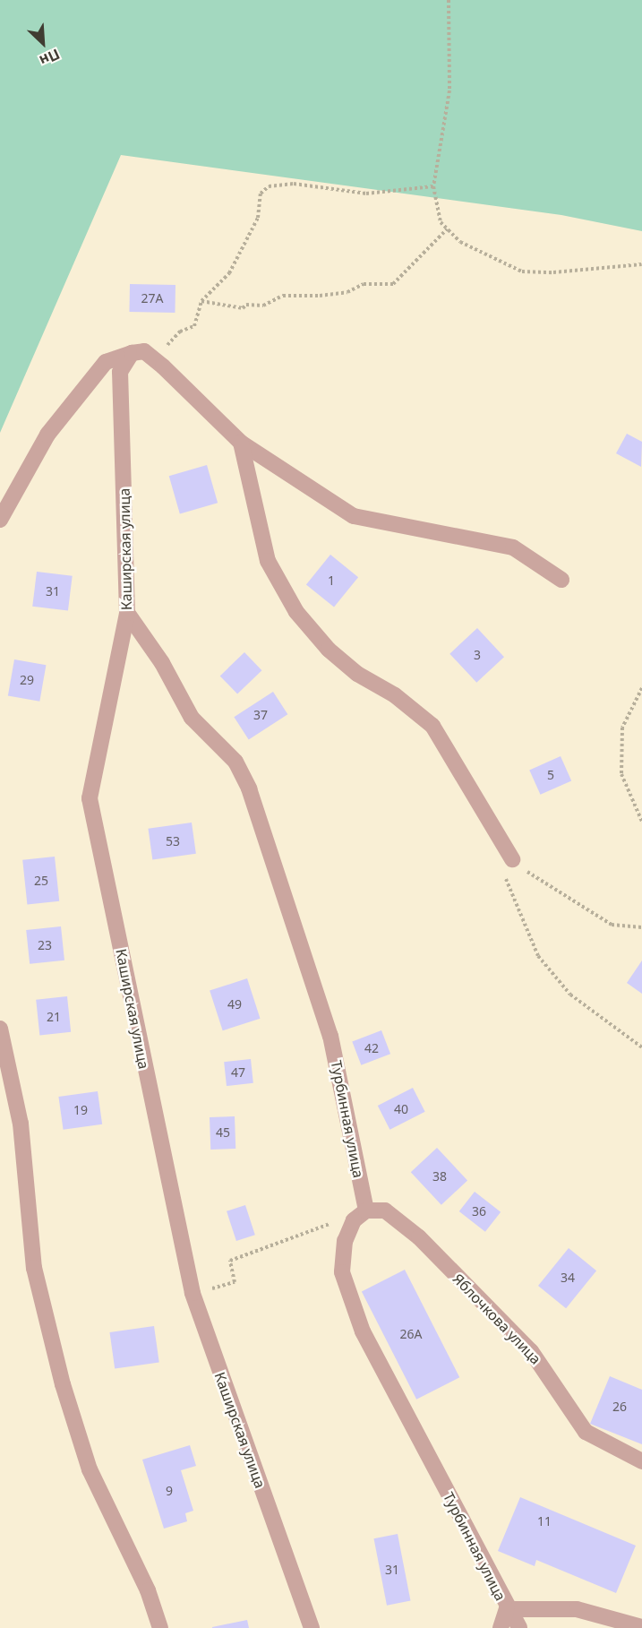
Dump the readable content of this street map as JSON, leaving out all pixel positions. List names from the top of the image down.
{
  "streets": {
    "street": ["Каширская улица", "Турбинная улица", "Яблочкова улица"]
  },
  "crossings": [
    ["Каширская улица", "Турбинная улица"],
    ["Турбинная улица", "Яблочкова улица"]
  ],
  "house_numbers": [
    "27А",
    "1",
    "31",
    "3",
    "29",
    "37",
    "5",
    "53",
    "25",
    "23",
    "49",
    "21",
    "42",
    "47",
    "40",
    "19",
    "45",
    "38",
    "36",
    "34",
    "26А",
    "26",
    "9",
    "11",
    "31"
  ],
  "north": "bottom right"
}
